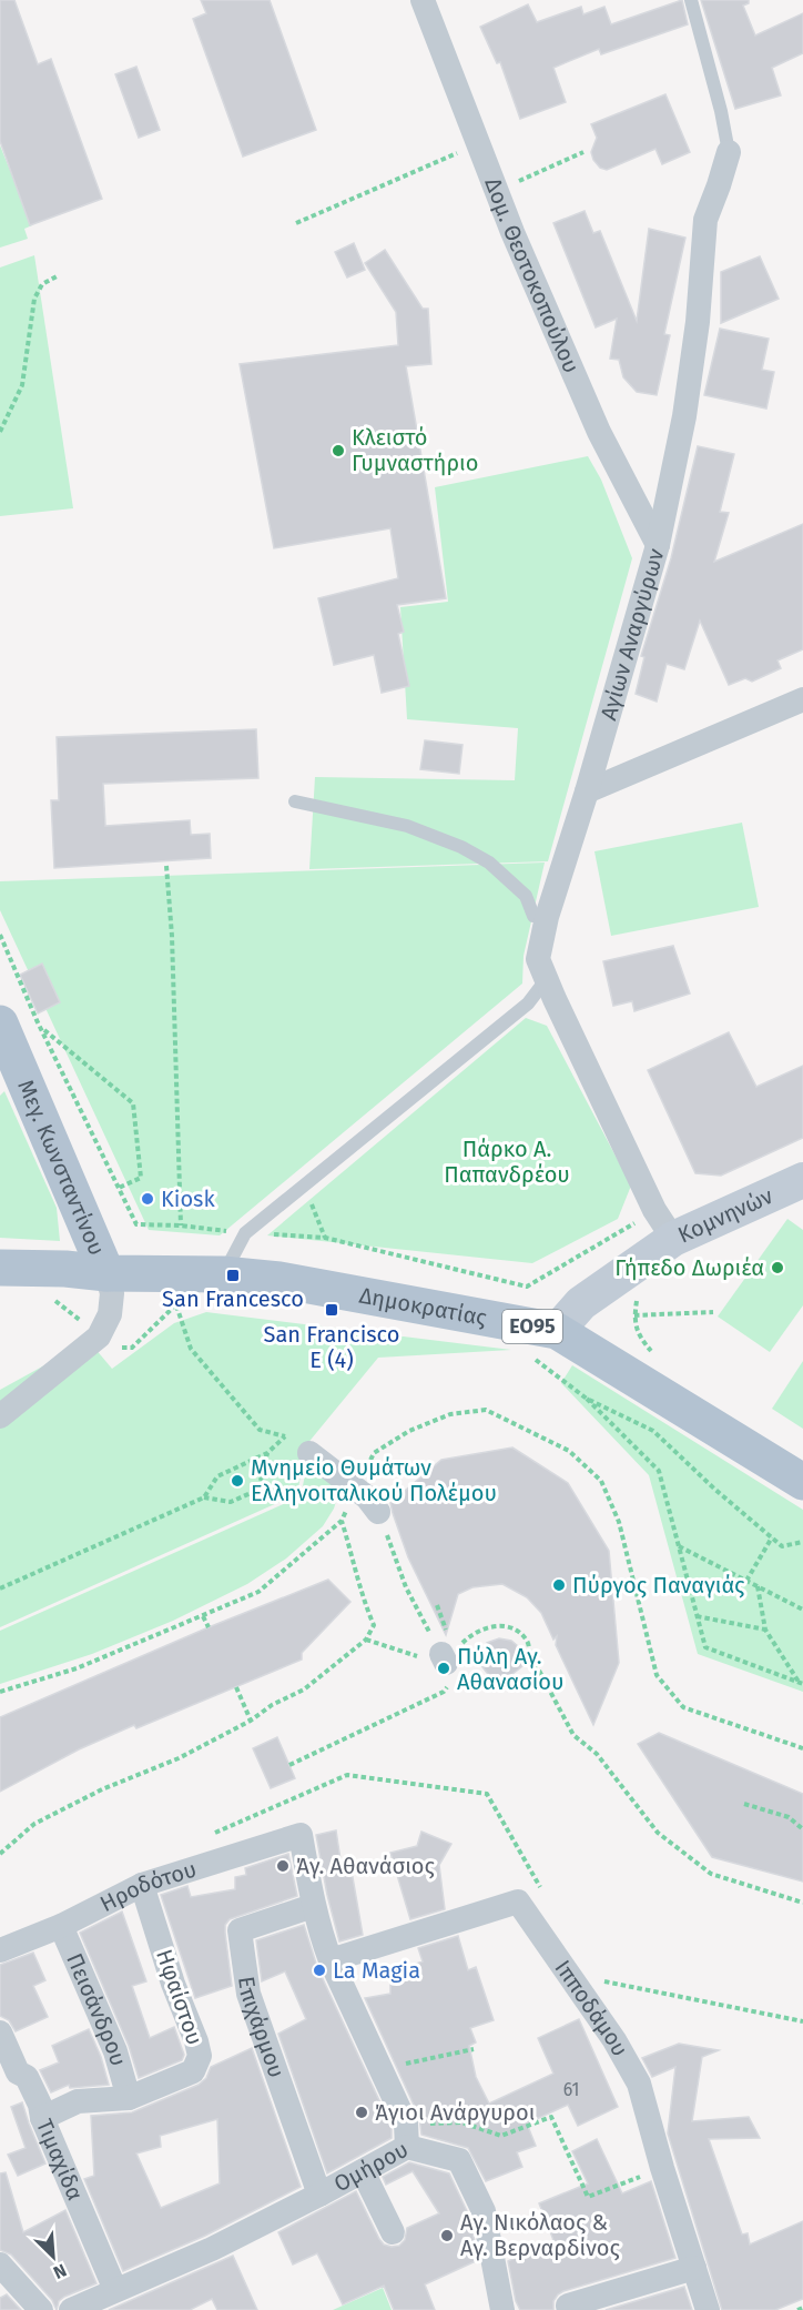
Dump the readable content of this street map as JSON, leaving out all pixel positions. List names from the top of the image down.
{
  "streets": {
    "main road": ["Μεγ. Κωνσταντίνου", "Δημοκρατίας", "ΕΟ95"],
    "street": [
      "Δομ. Θεοτοκοπούλου",
      "Αγίων Αναργύρων",
      "Κομνηνών",
      "Ηροδότου",
      "Ηφαίστου",
      "Ιπποδάμου",
      "Πεισάνδρου",
      "Επιχάρμου",
      "Τιμαχίδα",
      "Ομήρου"
    ]
  },
  "crossings": [
    ["Δομ. Θεοτοκοπούλου", "Αγίων Αναργύρων"],
    ["Αγίων Αναργύρων", "Κομνηνών"],
    ["Μεγ. Κωνσταντίνου", "Δημοκρατίας"],
    ["Κομνηνών", "Δημοκρατίας"],
    ["Ηροδότου", "Ηφαίστου"],
    ["Ηροδότου", "Πεισάνδρου"],
    ["Ηροδότου", "Ομήρου"],
    ["Ηφαίστου", "Πεισάνδρου"],
    ["Ηφαίστου", "Τιμαχίδα"],
    ["Ιπποδάμου", "Ομήρου"],
    ["Επιχάρμου", "Ομήρου"],
    ["Τιμαχίδα", "Ομήρου"]
  ],
  "parks": ["Πάρκο Α. Παπανδρέου"],
  "places": {
    "other": [
      "Κλειστό Γυμναστήριο",
      "Kiosk",
      "Γήπεδο Δωριέα",
      "Μνημείο Θυμάτων Ελληνοιταλικού Πολέμου",
      "Πύργος Παναγιάς",
      "Πύλη Αγ. Αθανασίου",
      "Άγ. Αθανάσιος",
      "La Magia",
      "Άγιοι Ανάργυροι",
      "Αγ. Νικόλαος & Αγ. Βερναρδίνος"
    ],
    "transit": ["San Francesco", "San Francisco E (4)"]
  },
  "house_numbers": ["61"],
  "north": "bottom right"
}
